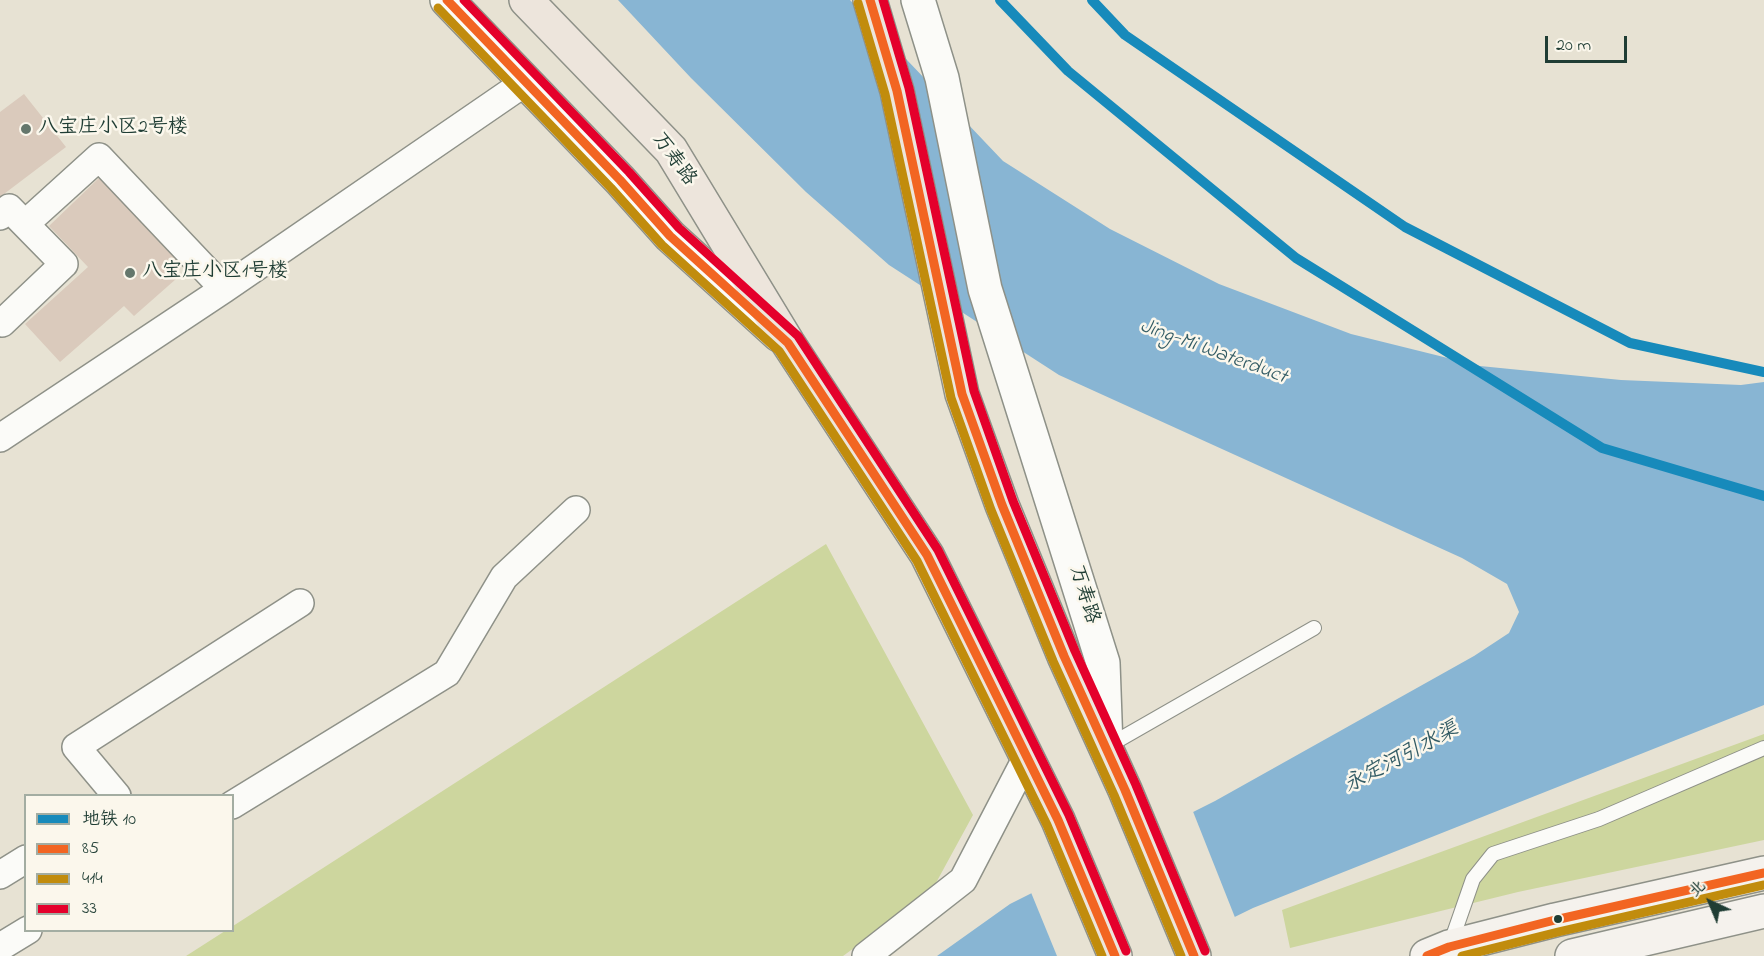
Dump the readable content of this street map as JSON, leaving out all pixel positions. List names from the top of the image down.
{
  "streets": {
    "highway": ["万寿路"]
  },
  "water": ["Jing-Mi Waterduct", "永定河引水渠"],
  "places": ["八宝庄小区2号楼", "八宝庄小区1号楼"],
  "lines": [
    "metro line 10",
    "transit line 85",
    "transit line 33",
    "transit line 414"
  ],
  "legend": [
    "地铁 10",
    "85",
    "414",
    "33"
  ],
  "scale_bar": "20 m",
  "north": "top left"
}
